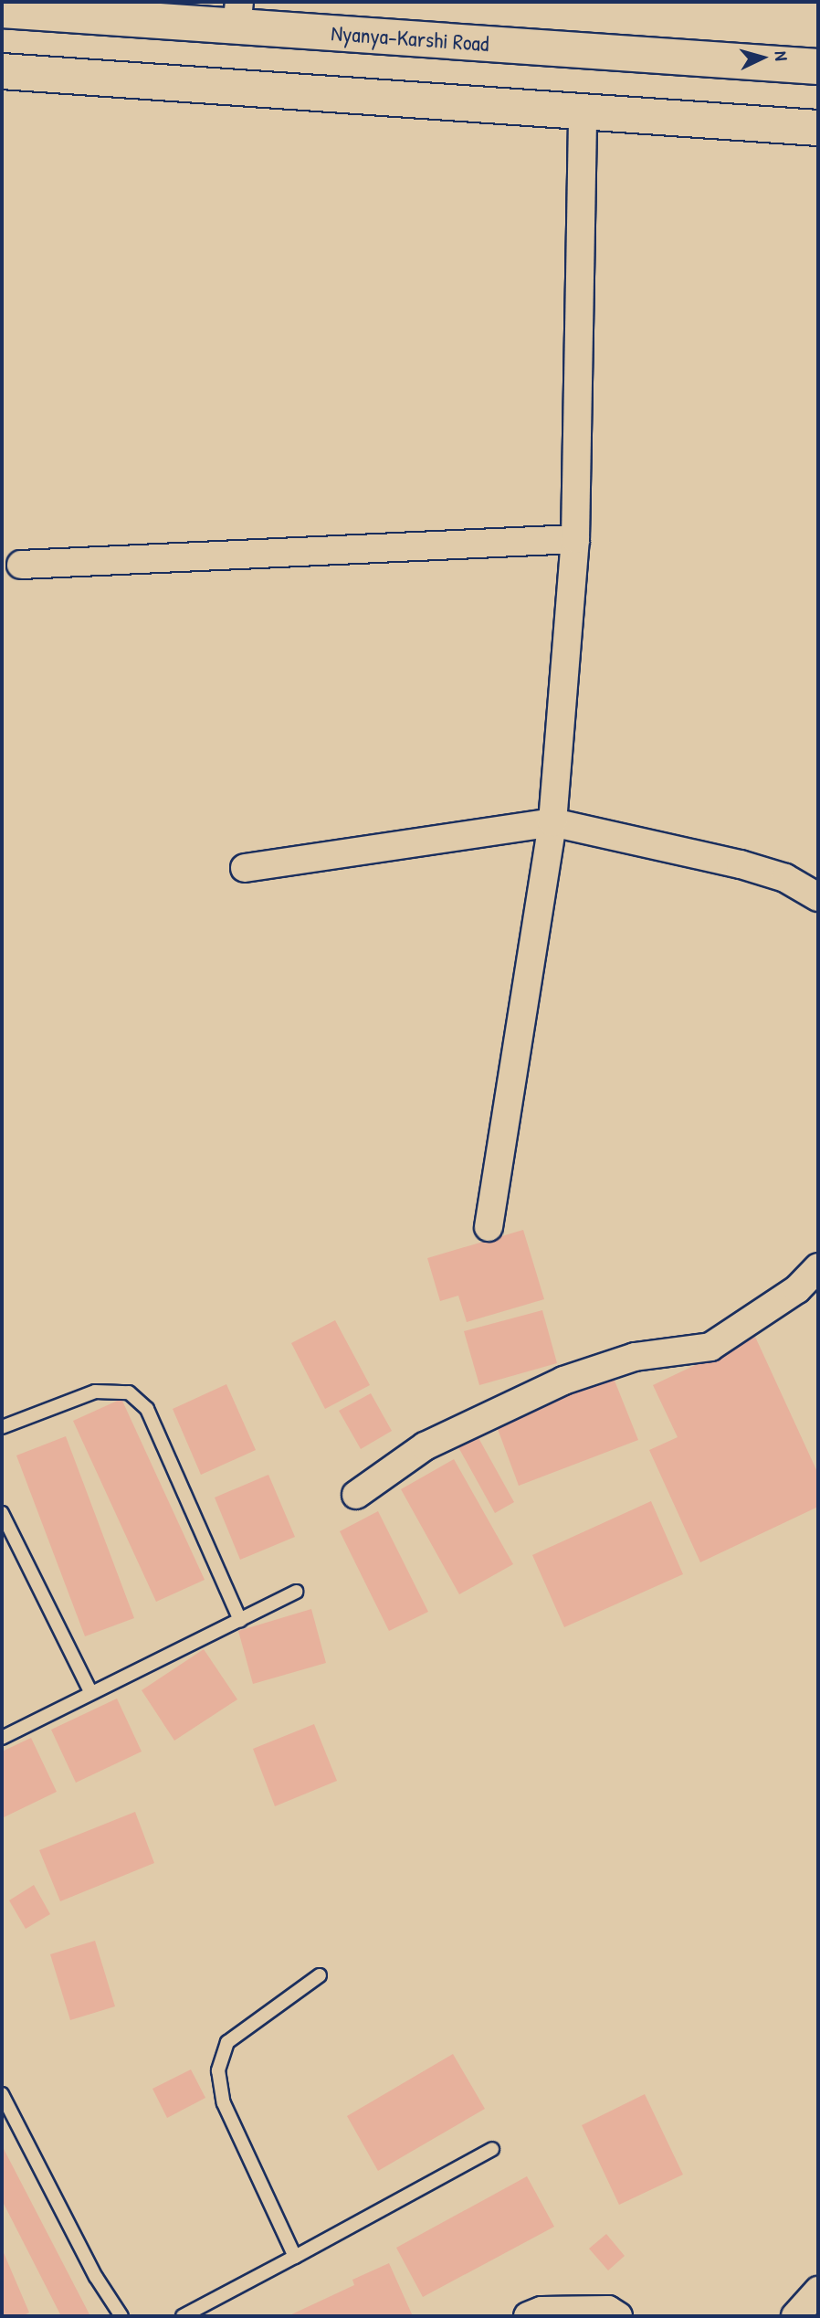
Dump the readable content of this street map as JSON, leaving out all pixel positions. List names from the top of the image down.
{
  "streets": {
    "main road": ["Nyanya-Karshi Road"]
  },
  "north": "right"
}
